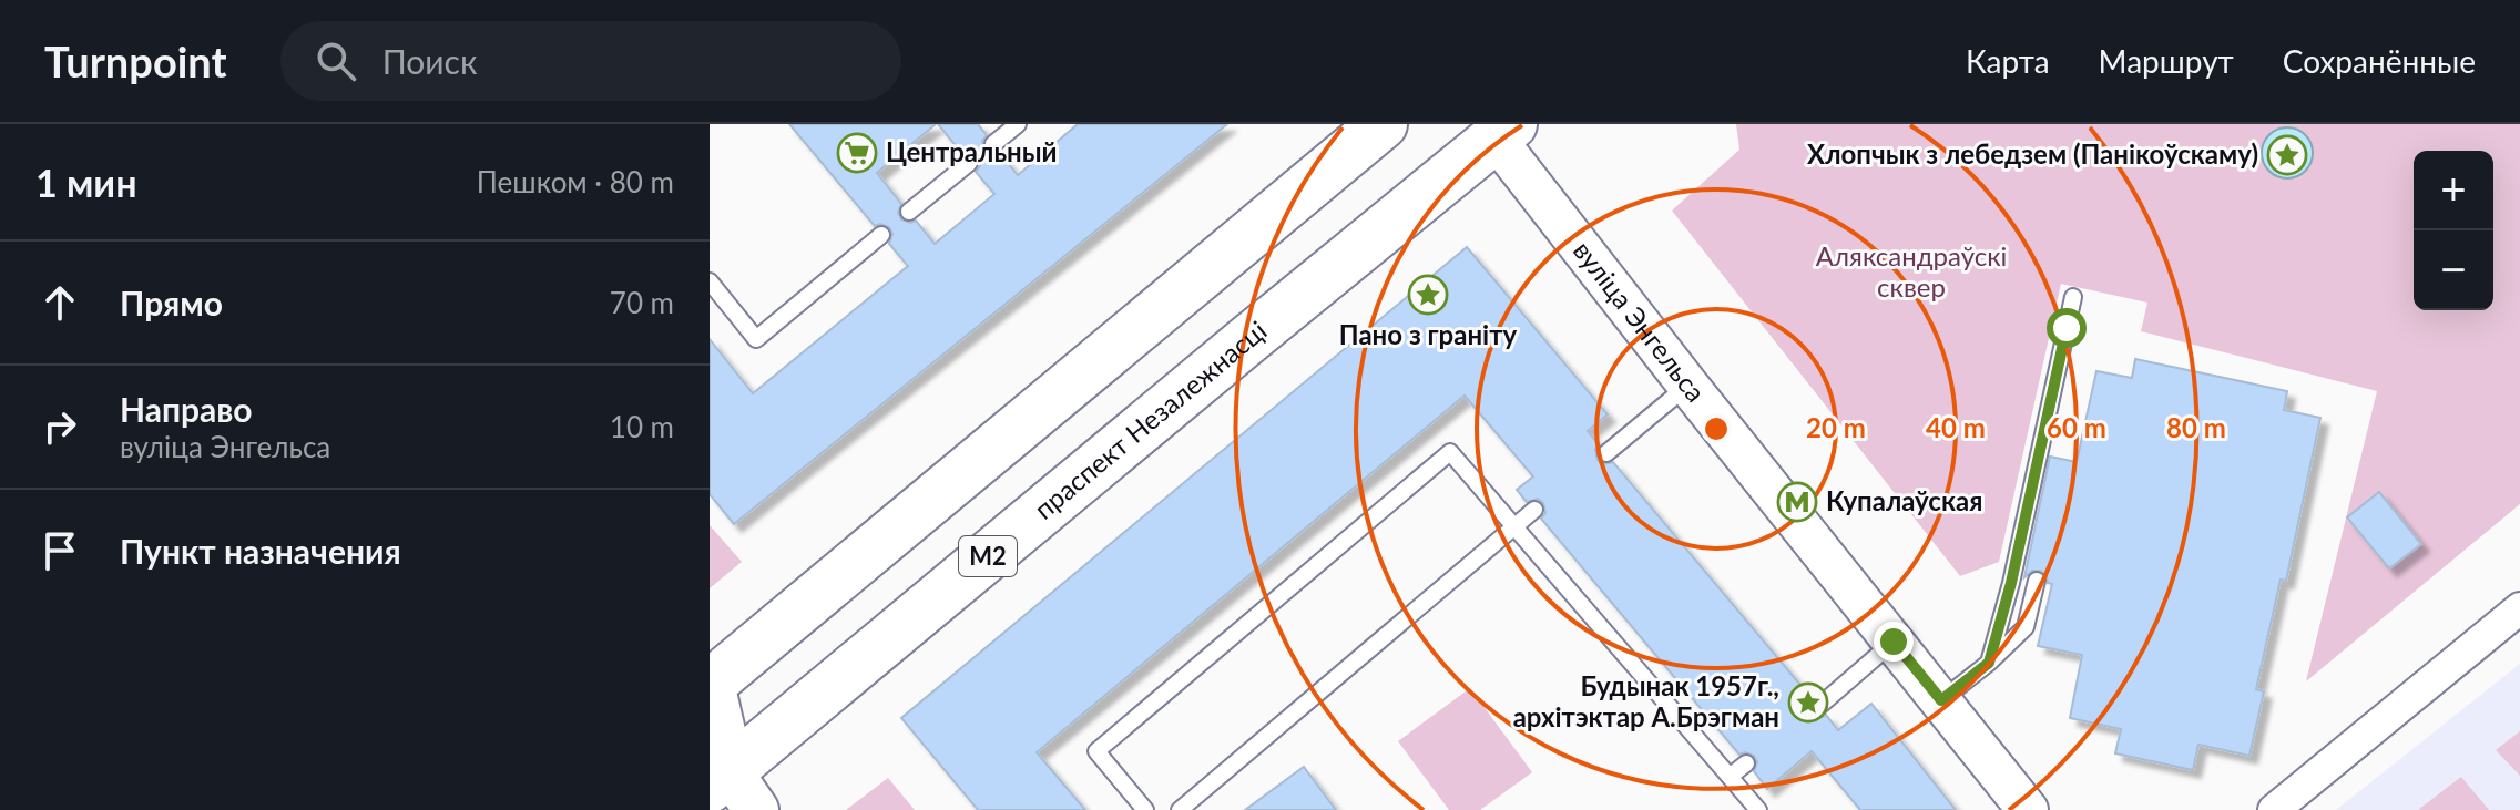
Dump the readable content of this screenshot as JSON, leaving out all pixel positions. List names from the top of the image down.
{
  "streets": {
    "main road": ["праспект Незалежнасці", "М2"],
    "street": ["вуліца Энгельса"]
  },
  "crossings": [
    ["вуліца Энгельса", "праспект Незалежнасці"]
  ],
  "parks": ["Аляксандраўскі сквер"],
  "places": {
    "supermarket": ["Центральный"],
    "place": ["Хлопчык з лебедзем (Панікоўскаму)", "Пано з граніту", "Будынак 1957г., архітэктар А.Брэгман"],
    "metro station": ["Купалаўская"]
  },
  "page": {
    "header": "Turnpoint",
    "search": "Поиск",
    "nav": ["Карта", "Маршрут", "Сохранённые"],
    "heading": ["1 мин", "Пешком · 80 m"],
    "map_buttons": ["+", "−"],
    "list": [
      ["Прямо", "70 m"],
      ["Направо", "вуліца Энгельса", "10 m"],
      "Пункт назначения"
    ]
  },
  "rings": [
    "20 m",
    "40 m",
    "60 m",
    "80 m"
  ]
}
